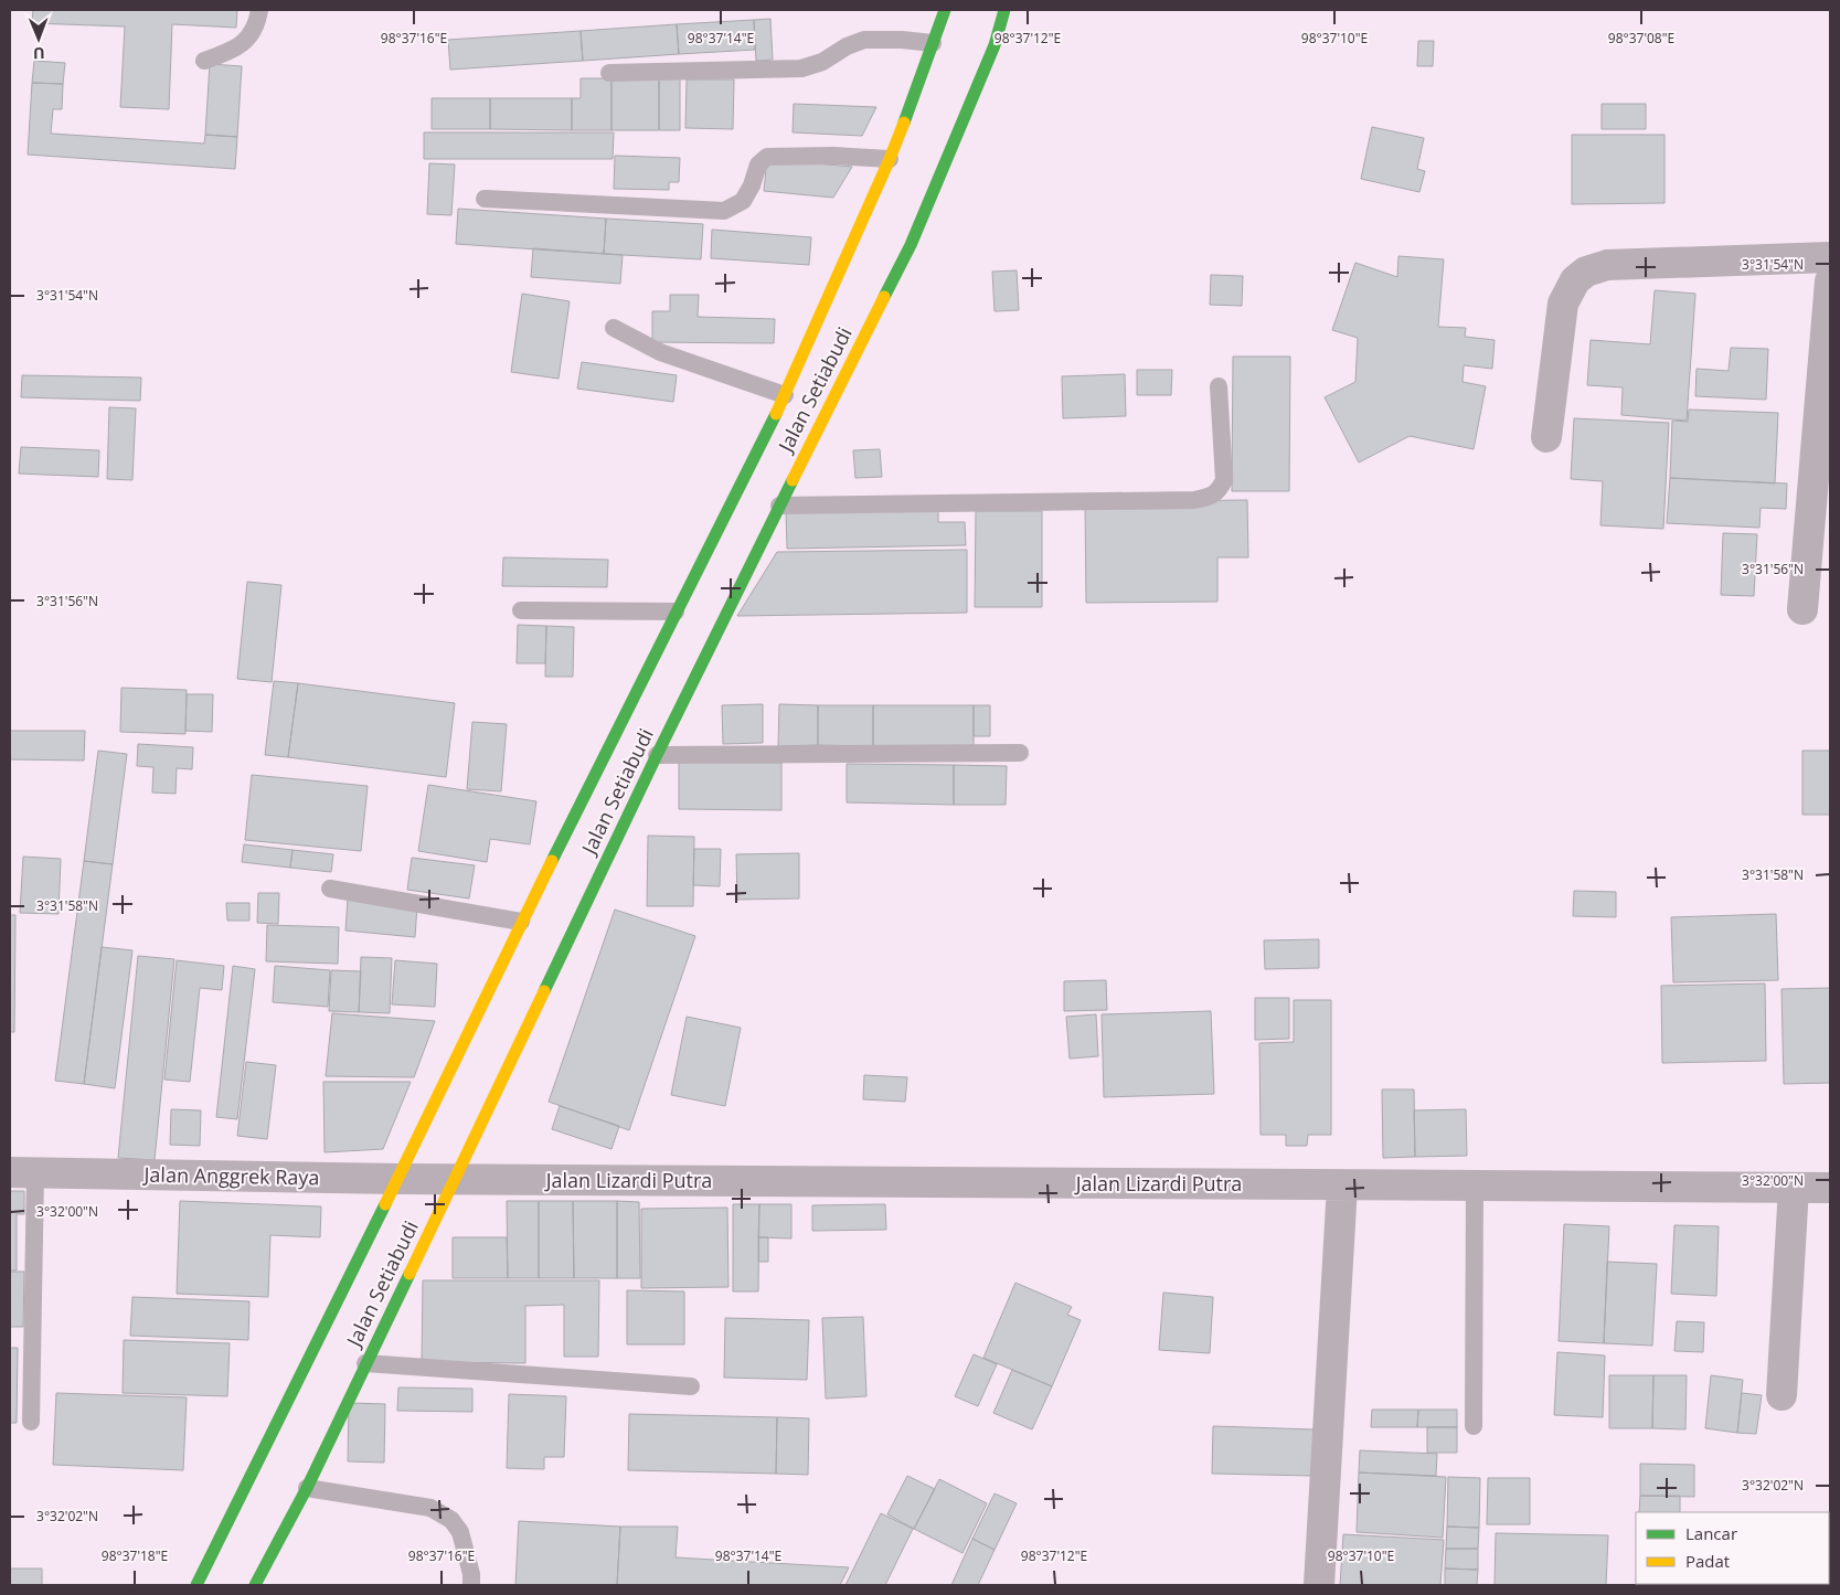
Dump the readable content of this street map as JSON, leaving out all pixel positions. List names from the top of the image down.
{
  "streets": {
    "main road": ["Jalan Setiabudi"],
    "street": ["Jalan Anggrek Raya", "Jalan Lizardi Putra"]
  },
  "crossings": [
    ["Jalan Setiabudi", "Jalan Anggrek Raya"],
    ["Jalan Setiabudi", "Jalan Lizardi Putra"],
    ["Jalan Anggrek Raya", "Jalan Lizardi Putra"]
  ],
  "legend": ["Lancar", "Padat"],
  "north": "bottom",
  "coordinates": [
    "98°37'16\"E",
    "98°37'14\"E",
    "98°37'12\"E",
    "98°37'10\"E",
    "98°37'08\"E",
    "3°31'54\"N",
    "3°31'56\"N",
    "3°31'58\"N",
    "3°32'00\"N",
    "3°32'02\"N",
    "98°37'18\"E"
  ]
}
